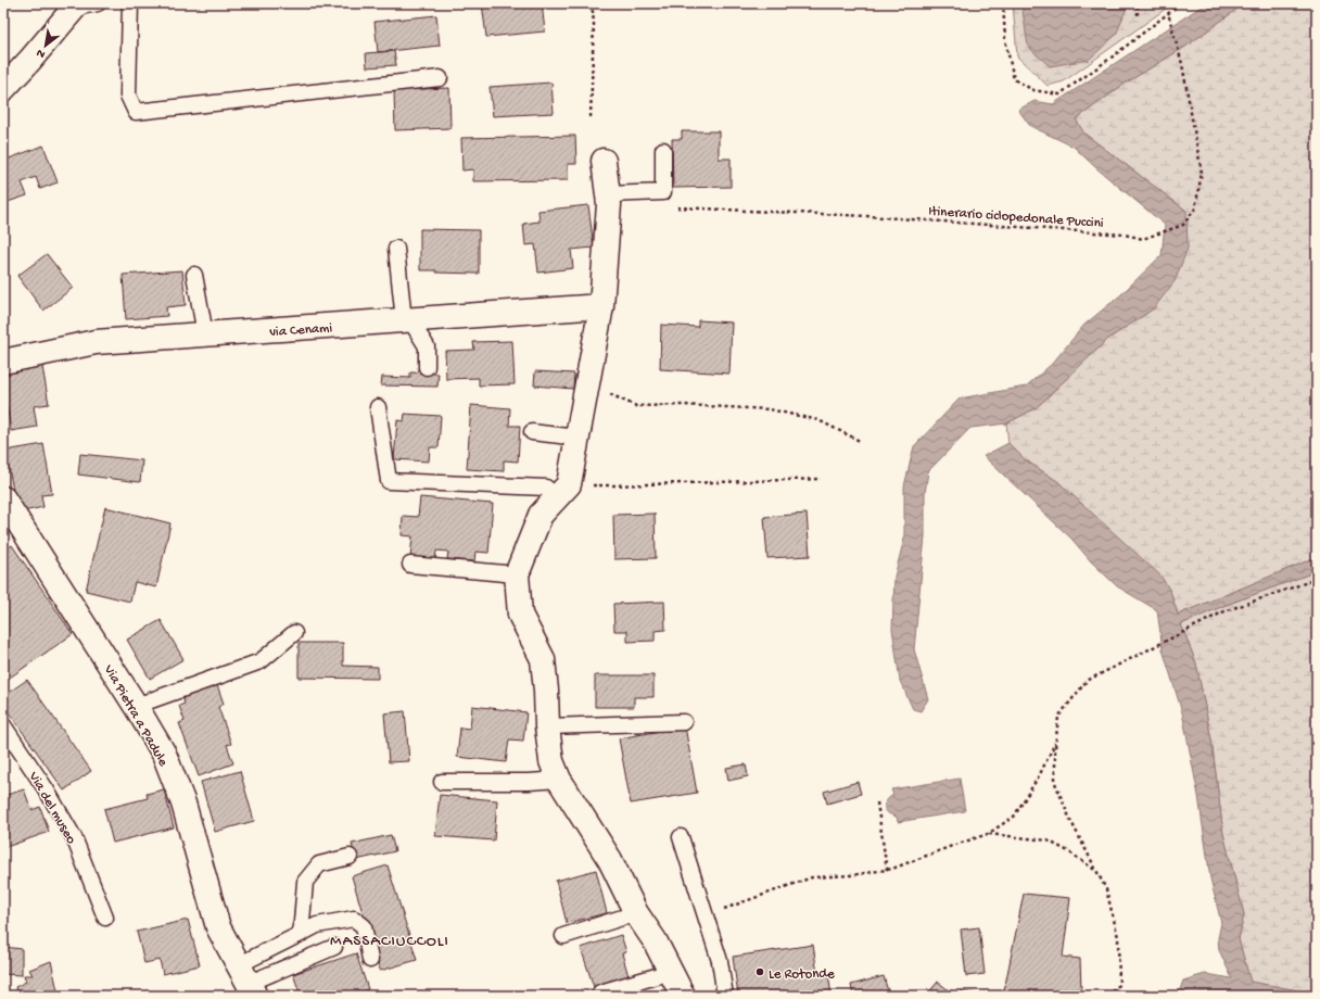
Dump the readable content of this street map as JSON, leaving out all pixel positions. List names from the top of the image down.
{
  "streets": {
    "street": ["via Cenami", "Via Pietra a Padule"],
    "lane": ["Via del museo"],
    "path": ["Itinerario ciclopedonale Puccini"]
  },
  "districts": ["MASSACIUCCOLI"],
  "places": ["Le Rotonde"],
  "north": "bottom left"
}
